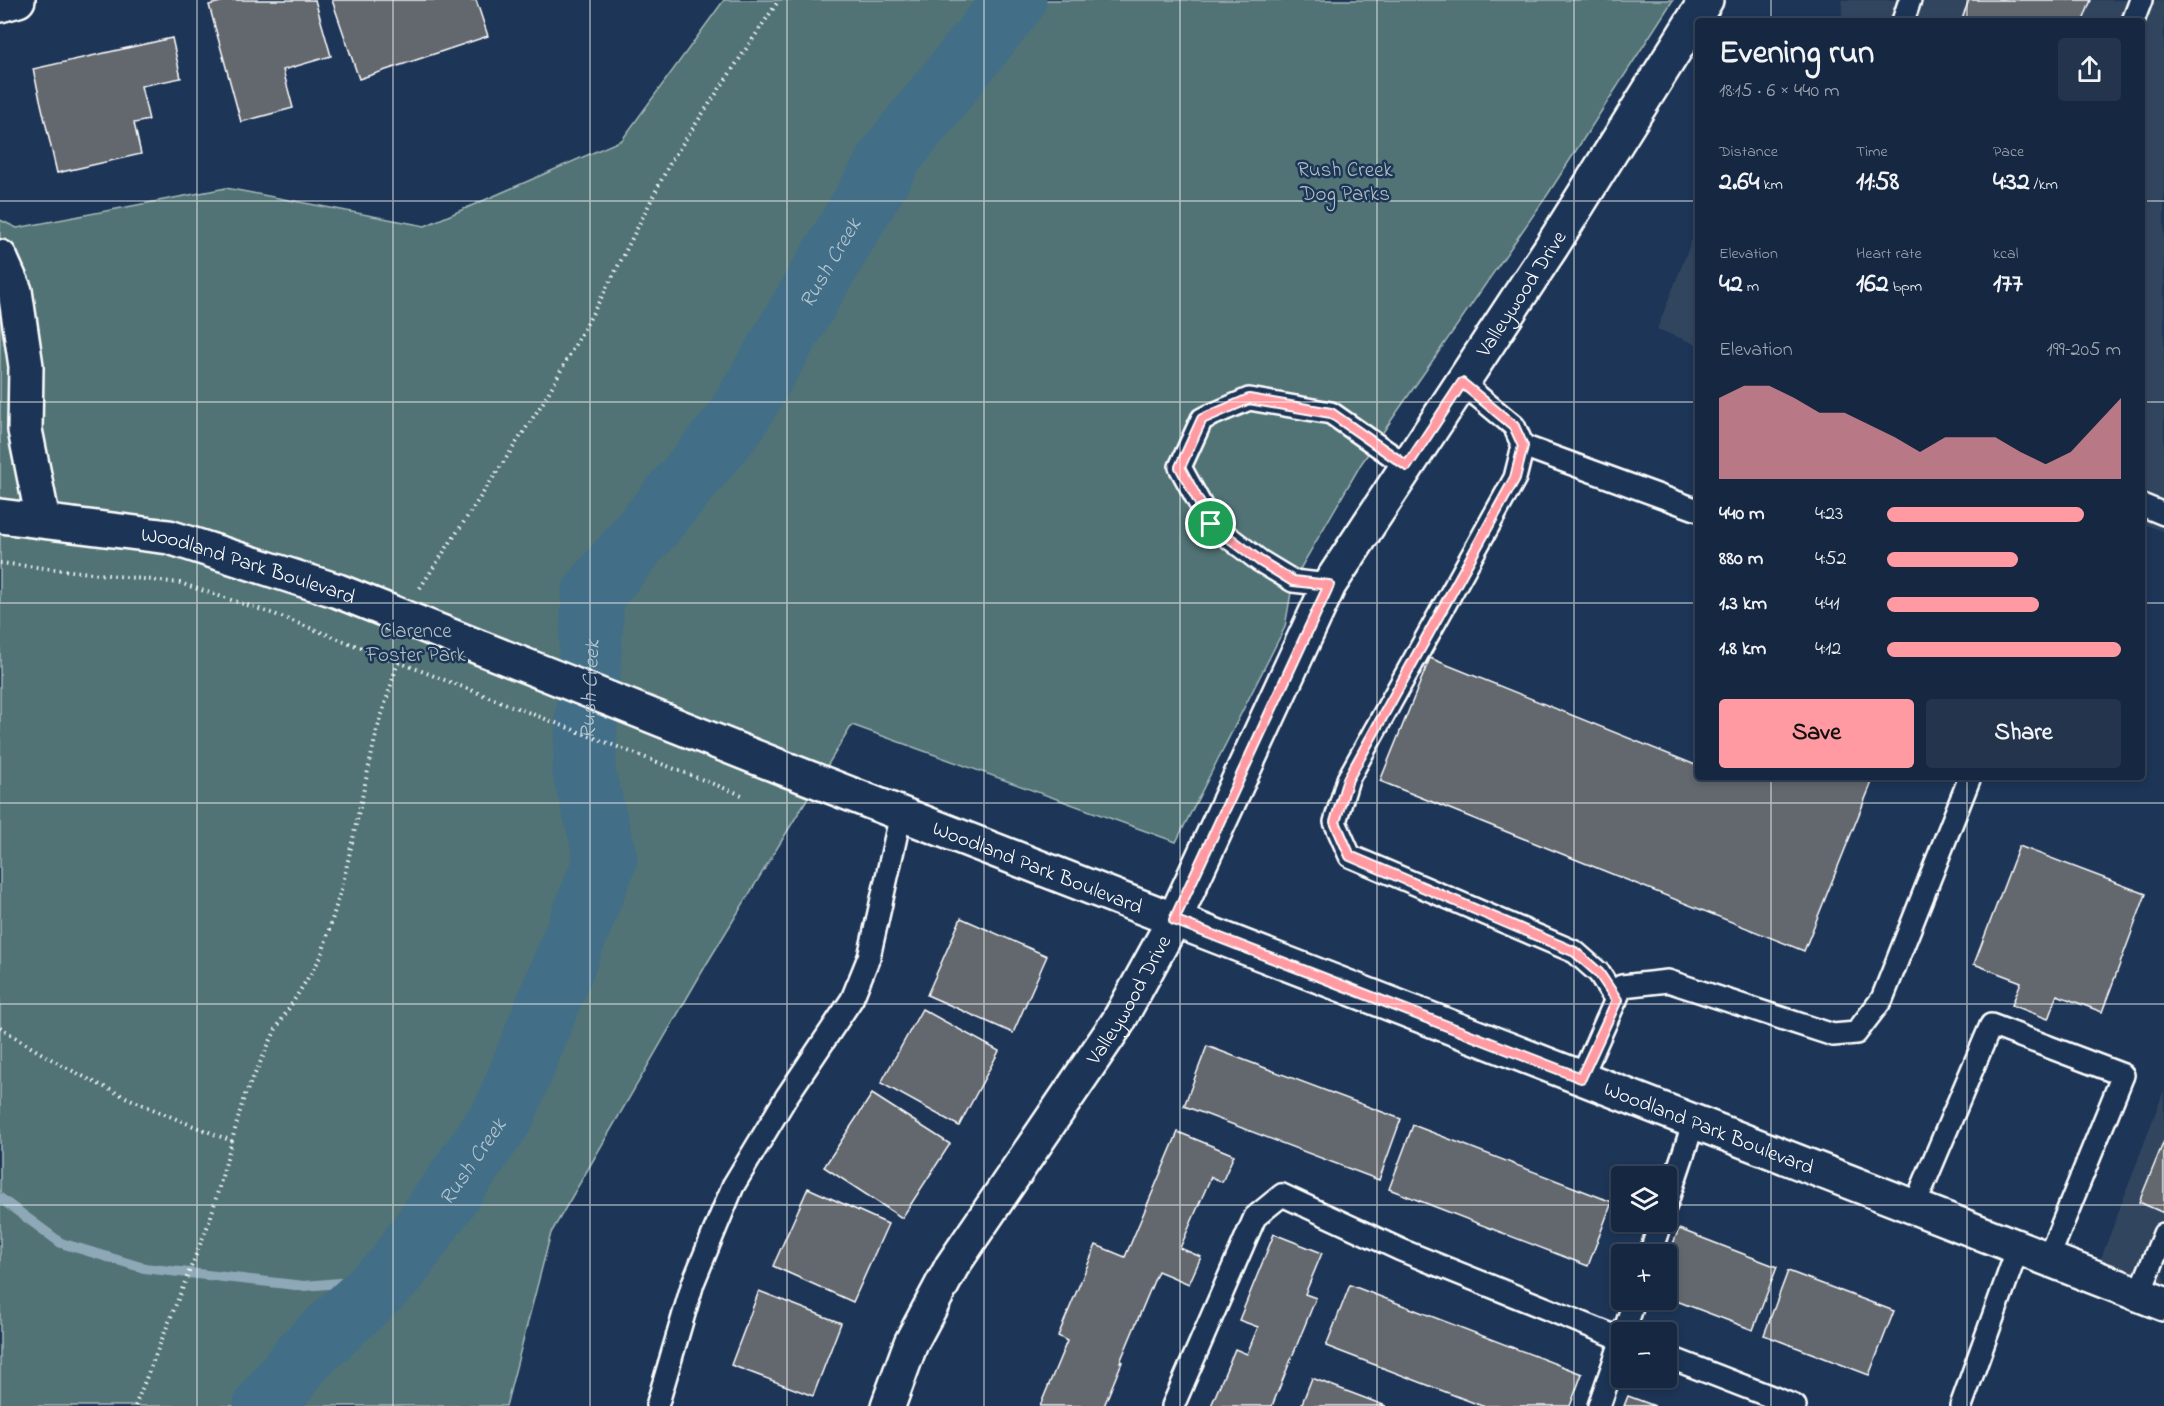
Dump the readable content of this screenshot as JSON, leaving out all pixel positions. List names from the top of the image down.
{
  "streets": {
    "street": ["Valleywood Drive", "Woodland Park Boulevard"]
  },
  "crossings": [
    ["Valleywood Drive", "Woodland Park Boulevard"]
  ],
  "water": ["Rush Creek"],
  "parks": ["Rush Creek Dog Parks", "Clarence Foster Park"],
  "page": {
    "heading": ["Evening run", "18:15 · 6 × 440 m"],
    "stats": [
      ["Distance", "2.64 km"],
      ["Time", "11:58"],
      ["Pace", "4:32 /km"],
      ["Elevation", "42 m"],
      ["Heart rate", "162 bpm"],
      ["kcal", "177"]
    ],
    "chart": ["Elevation", "199–205 m"],
    "list": [
      {
        "name": "440 m",
        "note": "4:23"
      },
      {
        "name": "880 m",
        "note": "4:52"
      },
      {
        "name": "1.3 km",
        "note": "4:41"
      },
      {
        "name": "1.8 km",
        "note": "4:12"
      }
    ],
    "buttons": ["Save", "Share"],
    "map_buttons": ["+", "−"]
  }
}
